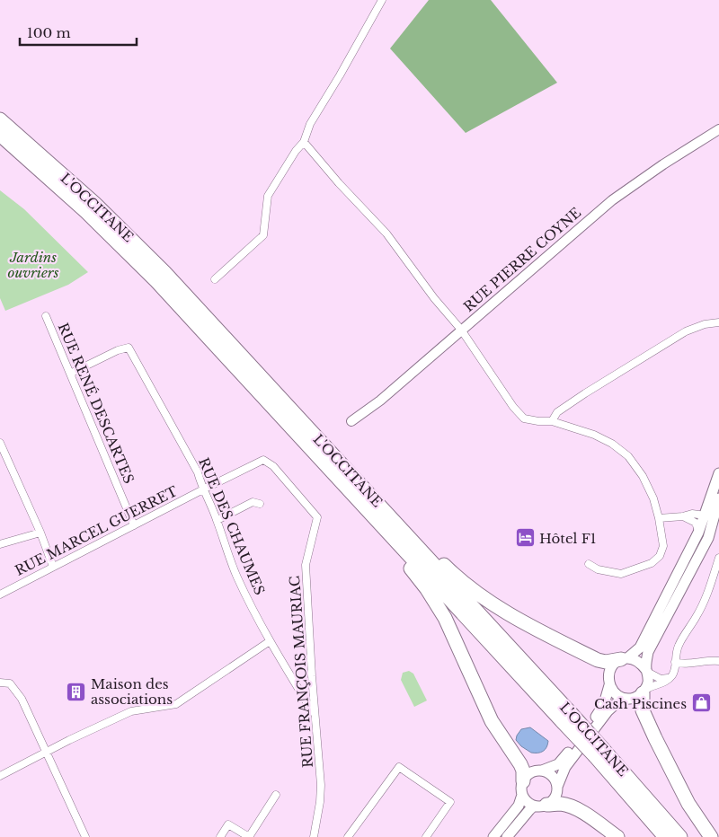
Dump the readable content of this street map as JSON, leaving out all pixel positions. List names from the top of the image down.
{
  "streets": {
    "highway": ["L'OCCITANE"],
    "street": [
      "RUE PIERRE COYNE",
      "RUE RENÉ DESCARTES",
      "RUE DES CHAUMES",
      "RUE MARCEL GUERRET",
      "RUE FRANÇOIS MAURIAC"
    ]
  },
  "crossings": [
    ["RUE RENÉ DESCARTES", "RUE DES CHAUMES"],
    ["RUE RENÉ DESCARTES", "RUE MARCEL GUERRET"],
    ["RUE DES CHAUMES", "RUE MARCEL GUERRET"],
    ["RUE DES CHAUMES", "RUE FRANÇOIS MAURIAC"],
    ["RUE MARCEL GUERRET", "RUE FRANÇOIS MAURIAC"]
  ],
  "parks": ["Jardins ouvriers"],
  "places": {
    "hotel": ["Hôtel F1"],
    "building": ["Maison des associations"],
    "shop": ["Cash Piscines"]
  },
  "scale_bar": "100 m"
}
